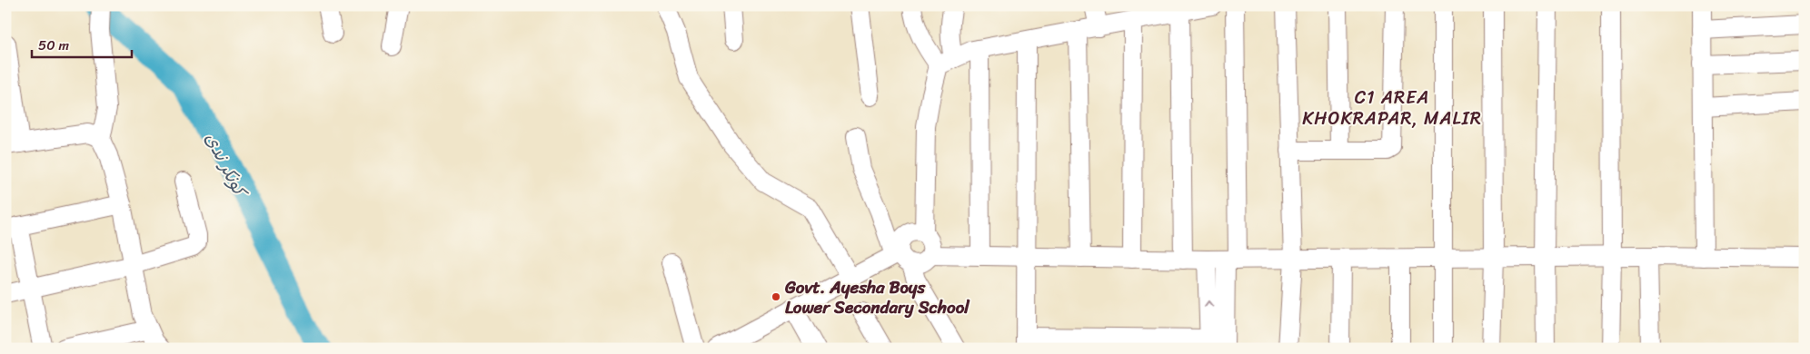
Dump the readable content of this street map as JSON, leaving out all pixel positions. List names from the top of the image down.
{
  "districts": ["C1 AREA KHOKRAPAR, MALIR"],
  "water": ["کونکر ندی"],
  "places": ["Govt. Ayesha Boys Lower Secondary School"],
  "scale_bar": "50 m"
}
